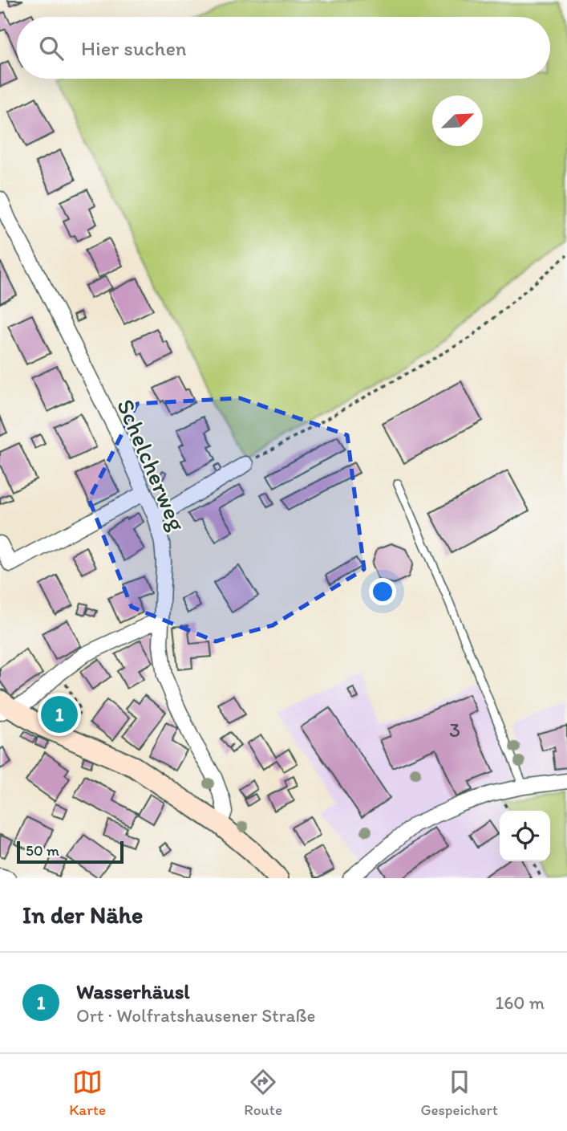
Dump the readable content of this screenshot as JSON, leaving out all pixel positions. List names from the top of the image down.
{
  "streets": {
    "street": ["Schelcherweg"]
  },
  "house_numbers": ["3"],
  "scale_bar": "50 m",
  "north": "top right",
  "page": {
    "search": "Hier suchen",
    "pins": "1",
    "scale": "50 m",
    "heading": "In der Nähe",
    "list": [
      {
        "mark": "1",
        "name": "Wasserhäusl",
        "note": "Ort · Wolfratshausener Straße",
        "value": "160 m"
      }
    ],
    "nav": ["Karte", "Route", "Gespeichert"]
  }
}
